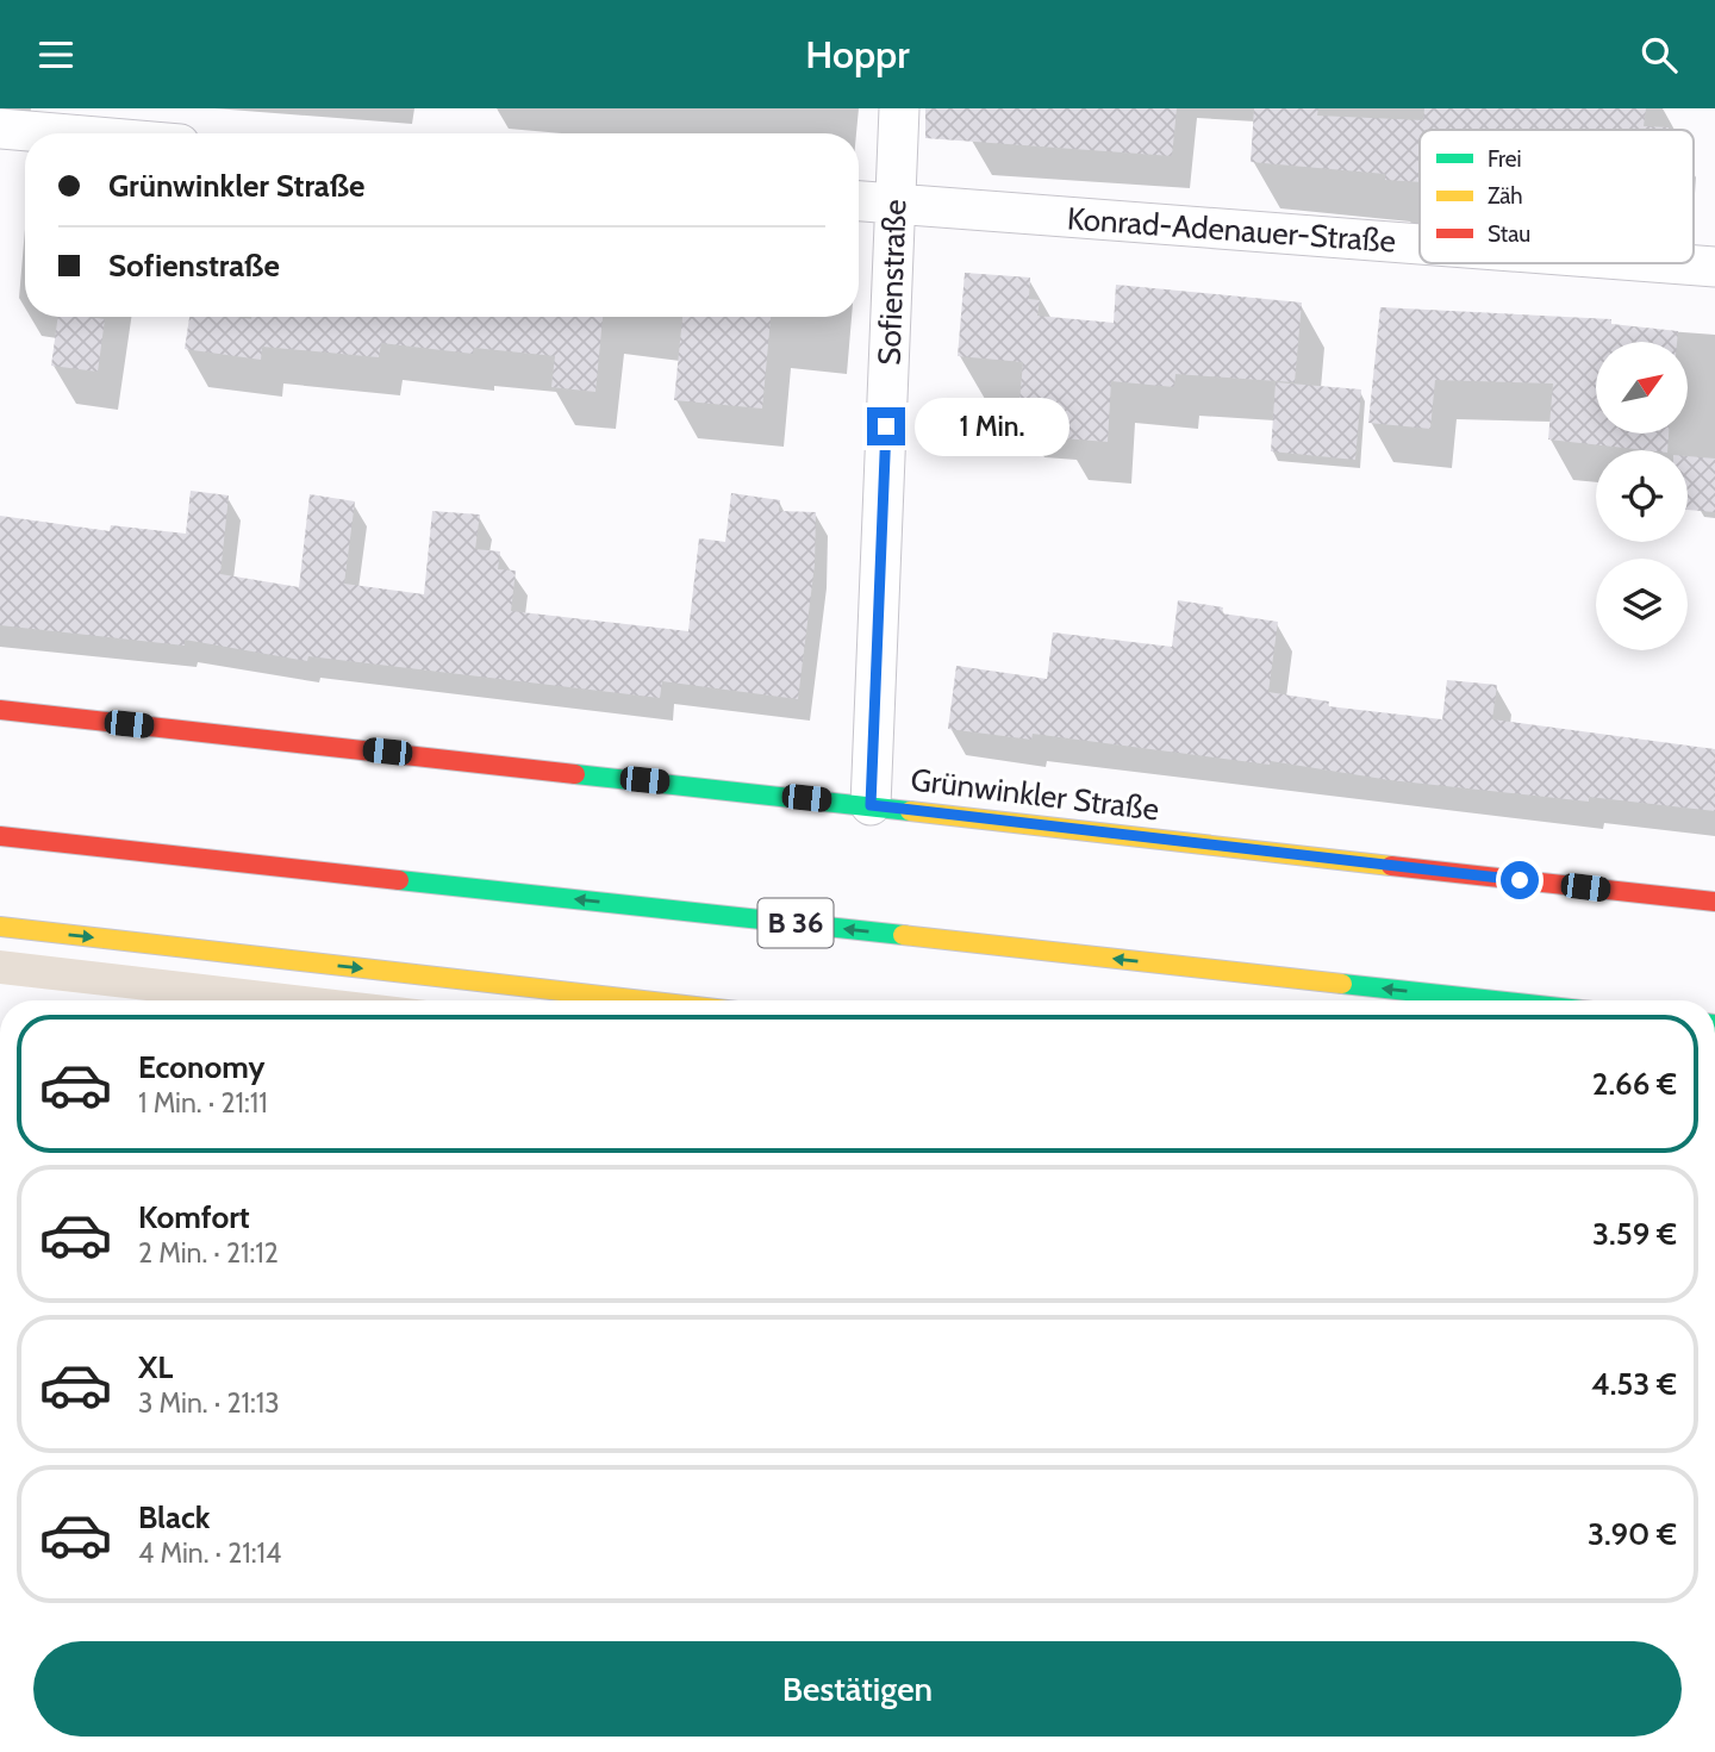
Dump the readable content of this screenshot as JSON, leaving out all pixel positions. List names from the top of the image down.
{
  "streets": {
    "main road": ["Grünwinkler Straße", "B 36"],
    "street": ["Konrad-Adenauer-Straße", "Sofienstraße"]
  },
  "crossings": [
    ["Konrad-Adenauer-Straße", "Sofienstraße"],
    ["Sofienstraße", "Grünwinkler Straße"]
  ],
  "legend": ["Frei", "Zäh", "Stau"],
  "north": "top right",
  "page": {
    "header": "Hoppr",
    "banner": ["Grünwinkler Straße", "Sofienstraße"],
    "bubble": "1 Min.",
    "list": [
      {
        "name": "Economy",
        "note": "1 Min. · 21:11",
        "value": "2.66 €"
      },
      {
        "name": "Komfort",
        "note": "2 Min. · 21:12",
        "value": "3.59 €"
      },
      {
        "name": "XL",
        "note": "3 Min. · 21:13",
        "value": "4.53 €"
      },
      {
        "name": "Black",
        "note": "4 Min. · 21:14",
        "value": "3.90 €"
      }
    ],
    "buttons": "Bestätigen"
  }
}
